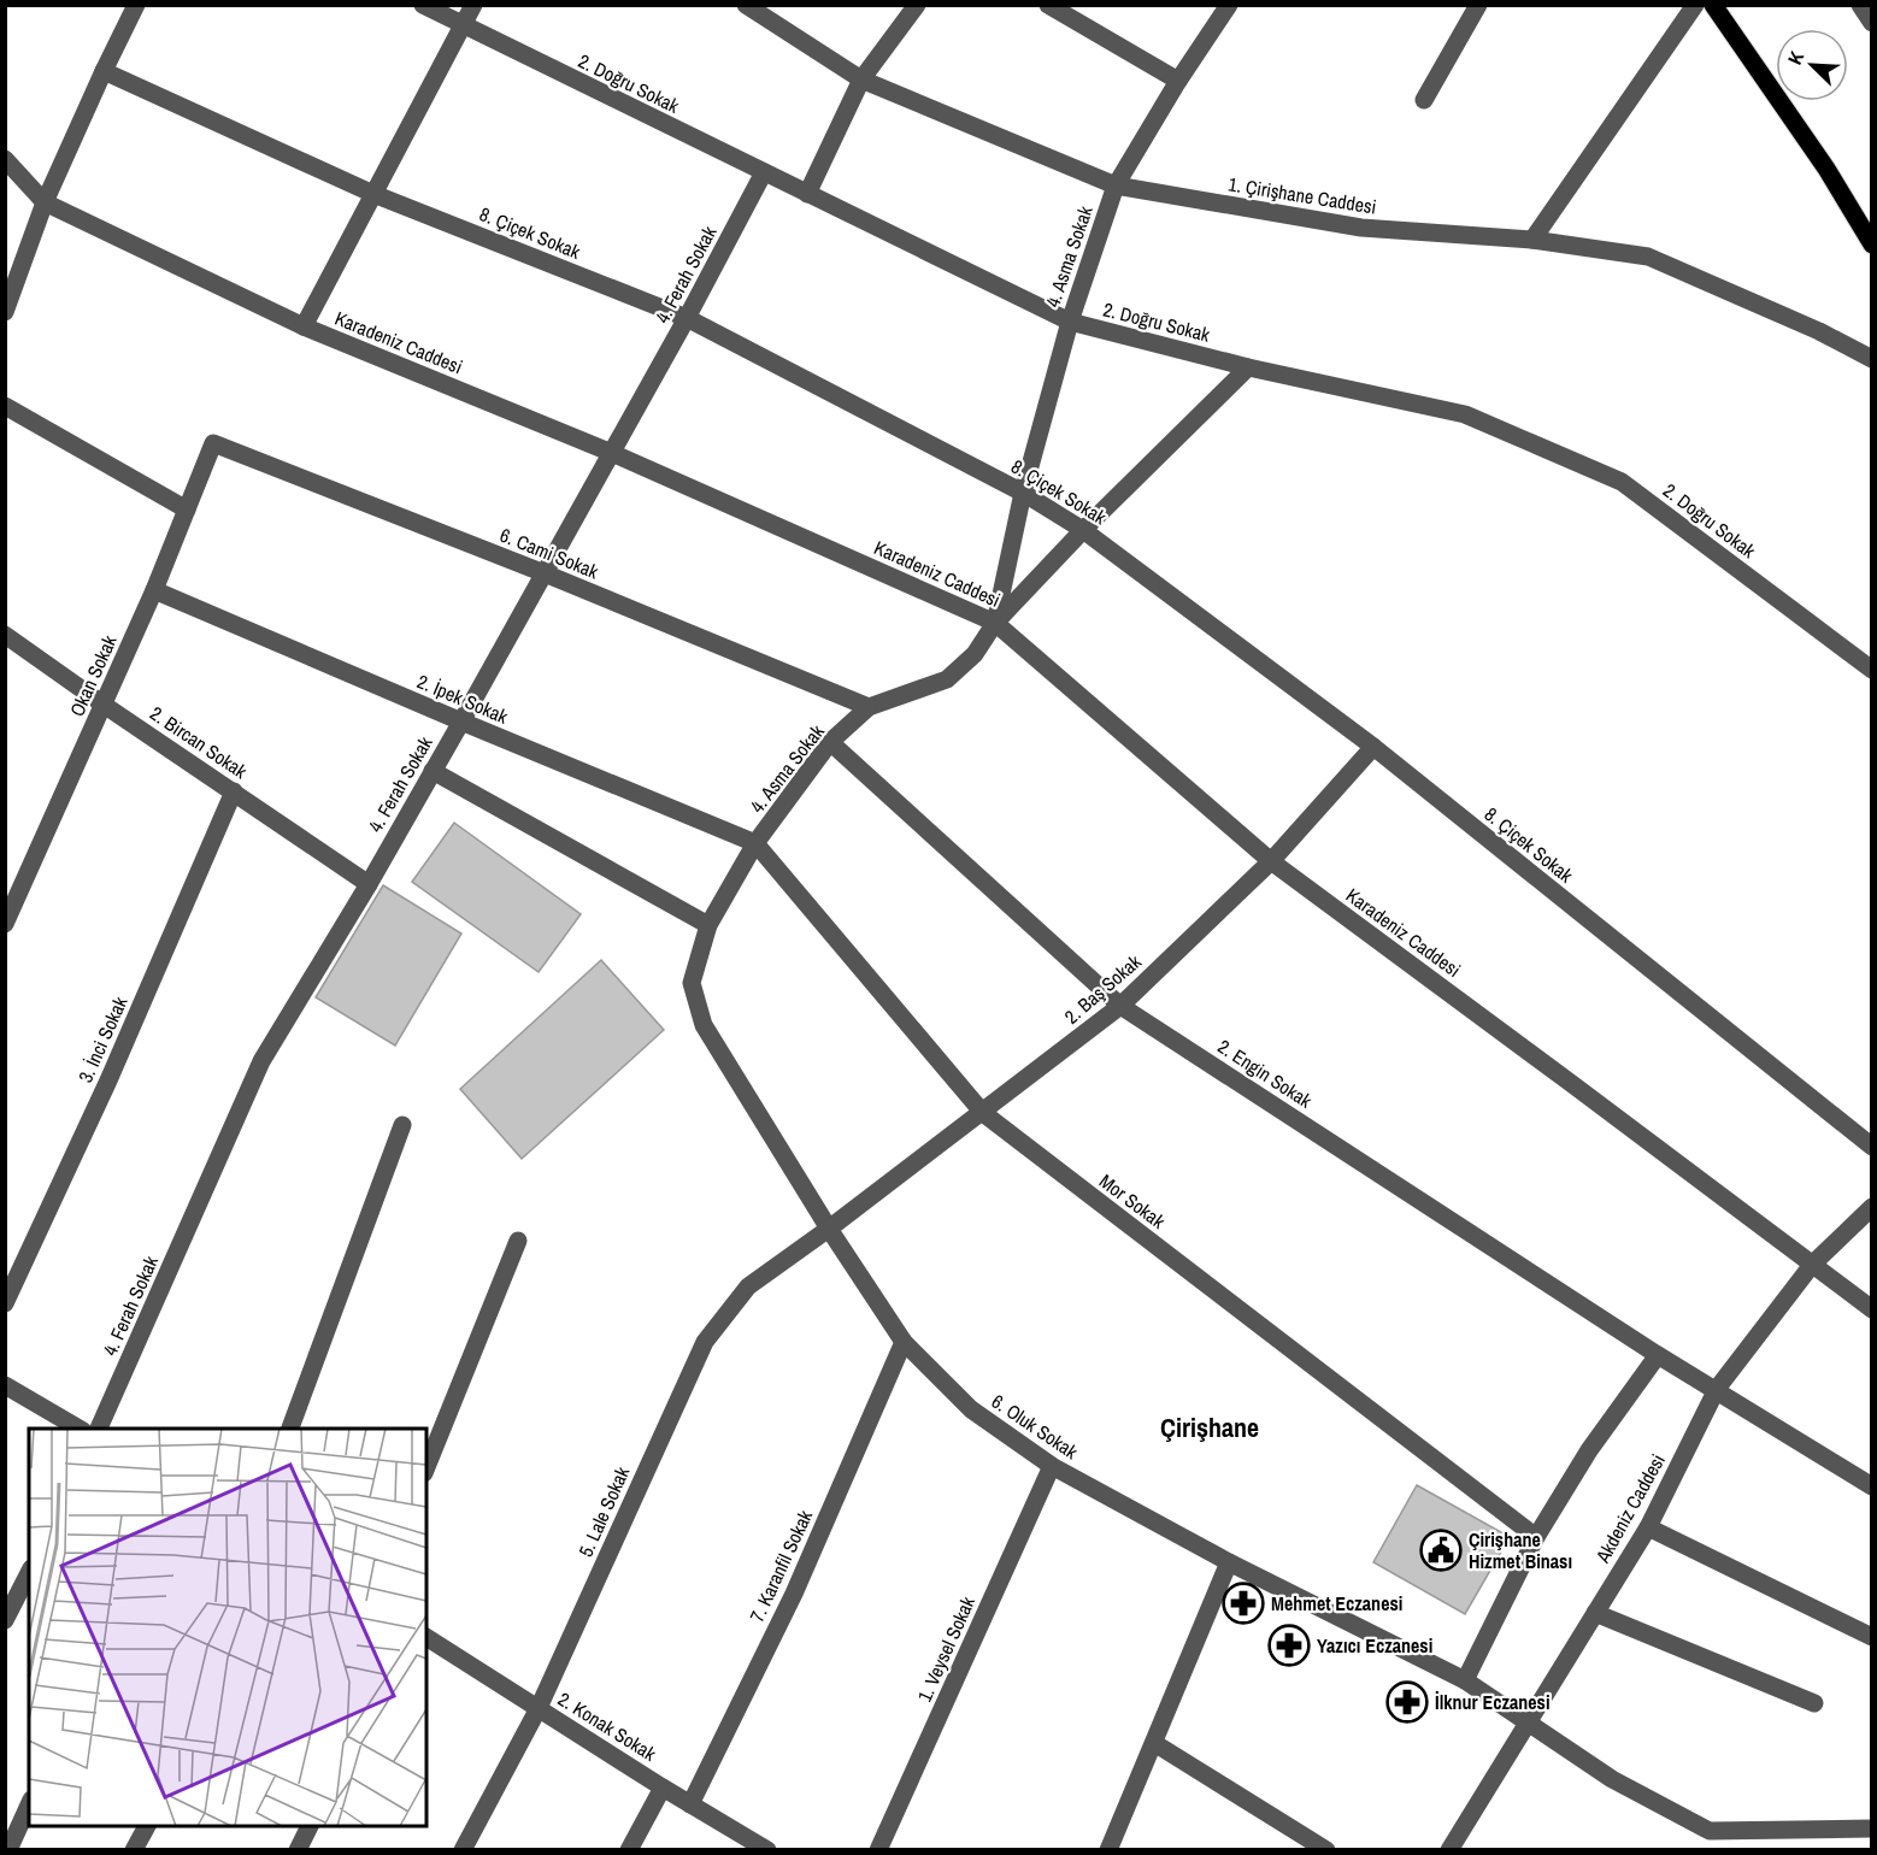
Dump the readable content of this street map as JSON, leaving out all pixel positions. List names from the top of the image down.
{
  "streets": {
    "street": [
      "2. Doğru Sokak",
      "1. Çirişhane Caddesi",
      "8. Çiçek Sokak",
      "4. Asma Sokak",
      "4. Ferah Sokak",
      "Karadeniz Caddesi",
      "6. Cami Sokak",
      "Okan Sokak",
      "2. İpek Sokak",
      "2. Bircan Sokak",
      "2. Baş Sokak",
      "3. İnci Sokak",
      "2. Engin Sokak",
      "Mor Sokak",
      "6. Oluk Sokak",
      "Akdeniz Caddesi",
      "5. Lale Sokak",
      "7. Karanfil Sokak",
      "1. Veysel Sokak",
      "2. Konak Sokak"
    ]
  },
  "crossings": [
    ["2. Doğru Sokak", "4. Asma Sokak"],
    ["2. Doğru Sokak", "4. Ferah Sokak"],
    ["1. Çirişhane Caddesi", "4. Asma Sokak"],
    ["8. Çiçek Sokak", "4. Asma Sokak"],
    ["8. Çiçek Sokak", "4. Ferah Sokak"],
    ["8. Çiçek Sokak", "2. Baş Sokak"],
    ["4. Asma Sokak", "Karadeniz Caddesi"],
    ["4. Asma Sokak", "6. Cami Sokak"],
    ["4. Asma Sokak", "2. İpek Sokak"],
    ["4. Asma Sokak", "2. Engin Sokak"],
    ["4. Asma Sokak", "Mor Sokak"],
    ["4. Asma Sokak", "6. Oluk Sokak"],
    ["4. Ferah Sokak", "Karadeniz Caddesi"],
    ["4. Ferah Sokak", "6. Cami Sokak"],
    ["4. Ferah Sokak", "2. İpek Sokak"],
    ["4. Ferah Sokak", "2. Bircan Sokak"],
    ["Karadeniz Caddesi", "2. Baş Sokak"],
    ["Karadeniz Caddesi", "Akdeniz Caddesi"],
    ["6. Cami Sokak", "Okan Sokak"],
    ["Okan Sokak", "2. İpek Sokak"],
    ["Okan Sokak", "2. Bircan Sokak"],
    ["2. İpek Sokak", "Mor Sokak"],
    ["2. Bircan Sokak", "3. İnci Sokak"],
    ["2. Baş Sokak", "2. Engin Sokak"],
    ["2. Baş Sokak", "Mor Sokak"],
    ["2. Baş Sokak", "6. Oluk Sokak"],
    ["2. Baş Sokak", "5. Lale Sokak"],
    ["2. Engin Sokak", "Akdeniz Caddesi"],
    ["6. Oluk Sokak", "Akdeniz Caddesi"],
    ["6. Oluk Sokak", "5. Lale Sokak"],
    ["6. Oluk Sokak", "7. Karanfil Sokak"],
    ["6. Oluk Sokak", "1. Veysel Sokak"],
    ["5. Lale Sokak", "2. Konak Sokak"],
    ["7. Karanfil Sokak", "2. Konak Sokak"]
  ],
  "districts": ["Çirişhane"],
  "places": {
    "public building": ["Çirişhane Hizmet Binası"],
    "pharmacy": ["Mehmet Eczanesi", "Yazıcı Eczanesi", "İlknur Eczanesi"]
  },
  "north": "top left"
}
